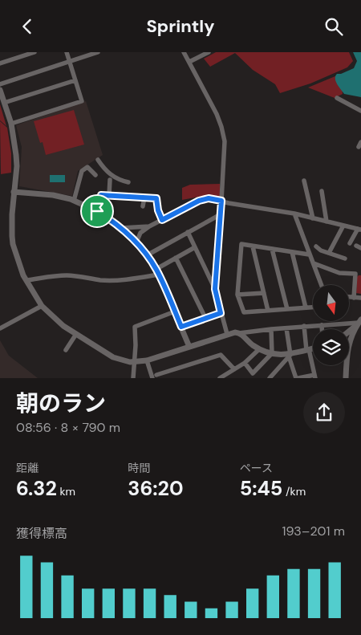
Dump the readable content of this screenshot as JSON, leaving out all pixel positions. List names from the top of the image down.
{
  "north": "bottom",
  "page": {
    "header": "Sprintly",
    "heading": ["朝のラン", "08:56 · 8 × 790 m"],
    "stats": [
      ["距離", "6.32 km"],
      ["時間", "36:20"],
      ["ペース", "5:45 /km"]
    ],
    "chart": ["獲得標高", "193–201 m"]
  }
}
